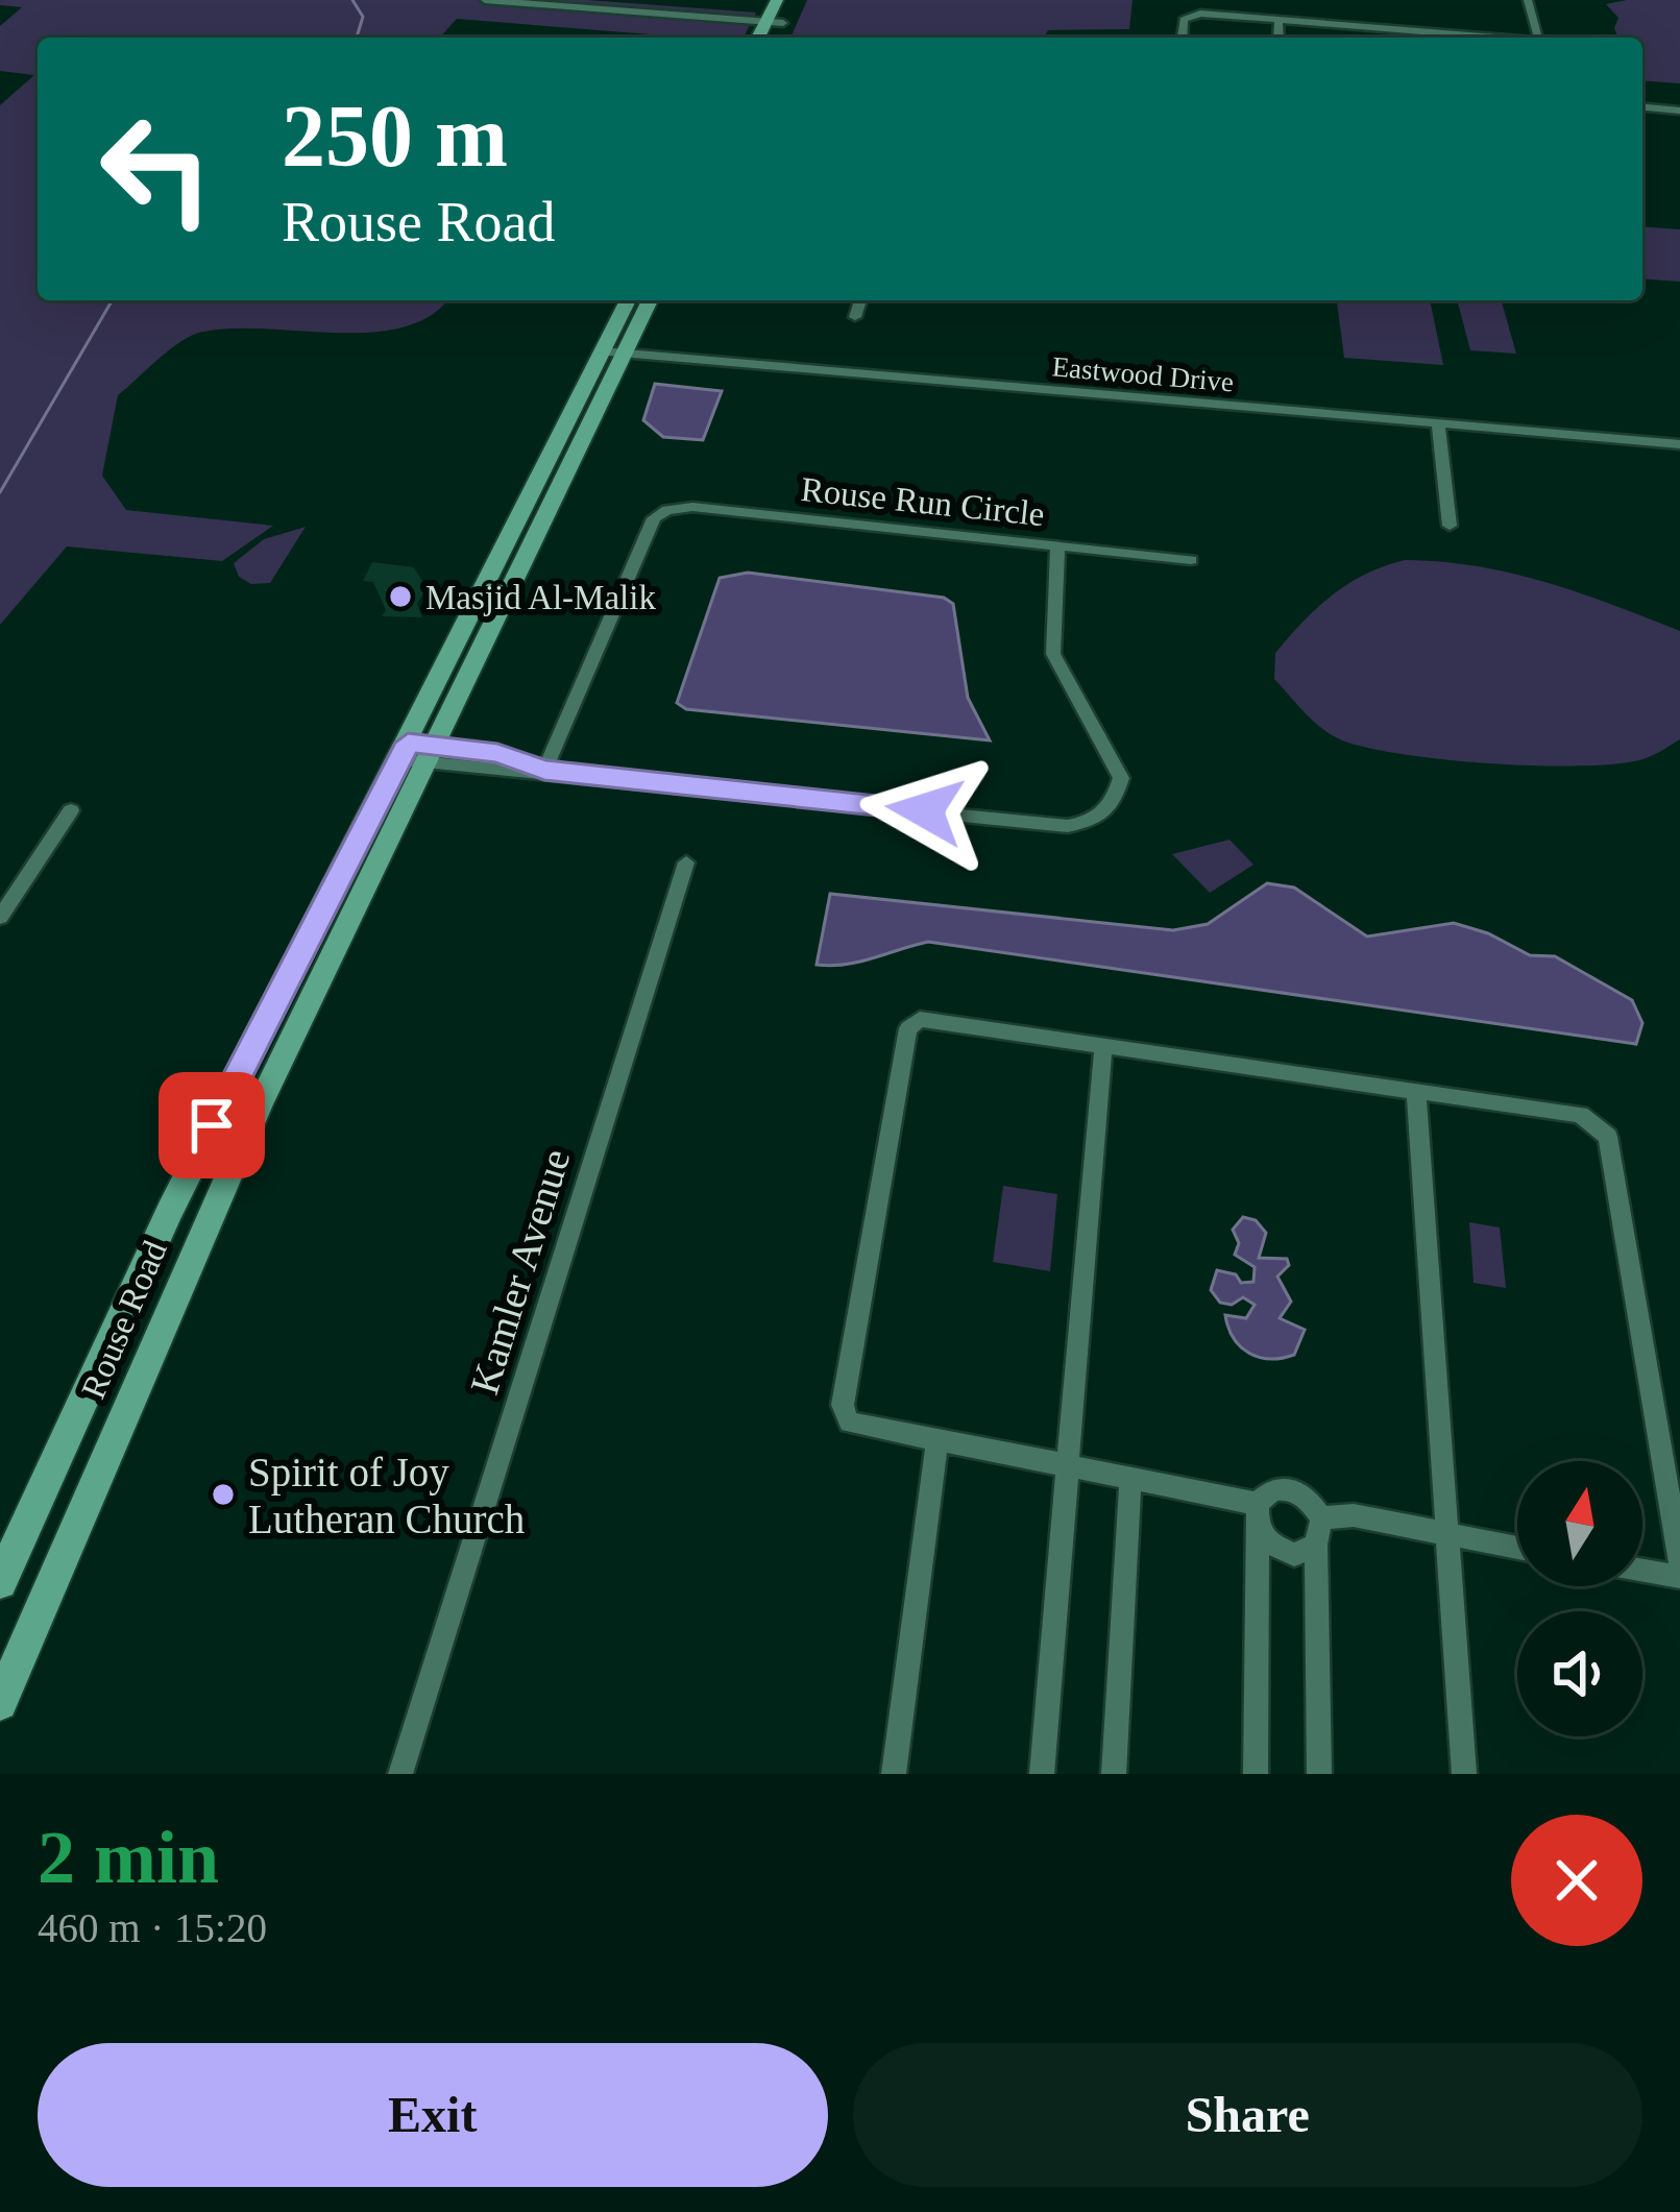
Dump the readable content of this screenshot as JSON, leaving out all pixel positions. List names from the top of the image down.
{
  "streets": {
    "street": [
      "Eastwood Drive",
      "Rouse Run Circle",
      "Kamler Avenue",
      "Rouse Road"
    ]
  },
  "crossings": [
    ["Eastwood Drive", "Rouse Road"],
    ["Rouse Run Circle", "Rouse Road"]
  ],
  "places": ["Masjid Al-Malik", "Spirit of Joy Lutheran Church"],
  "north": "top",
  "page": {
    "turn": ["250 m", "Rouse Road"],
    "heading": ["2 min", "460 m · 15:20"],
    "buttons": ["Exit", "Share"]
  }
}
